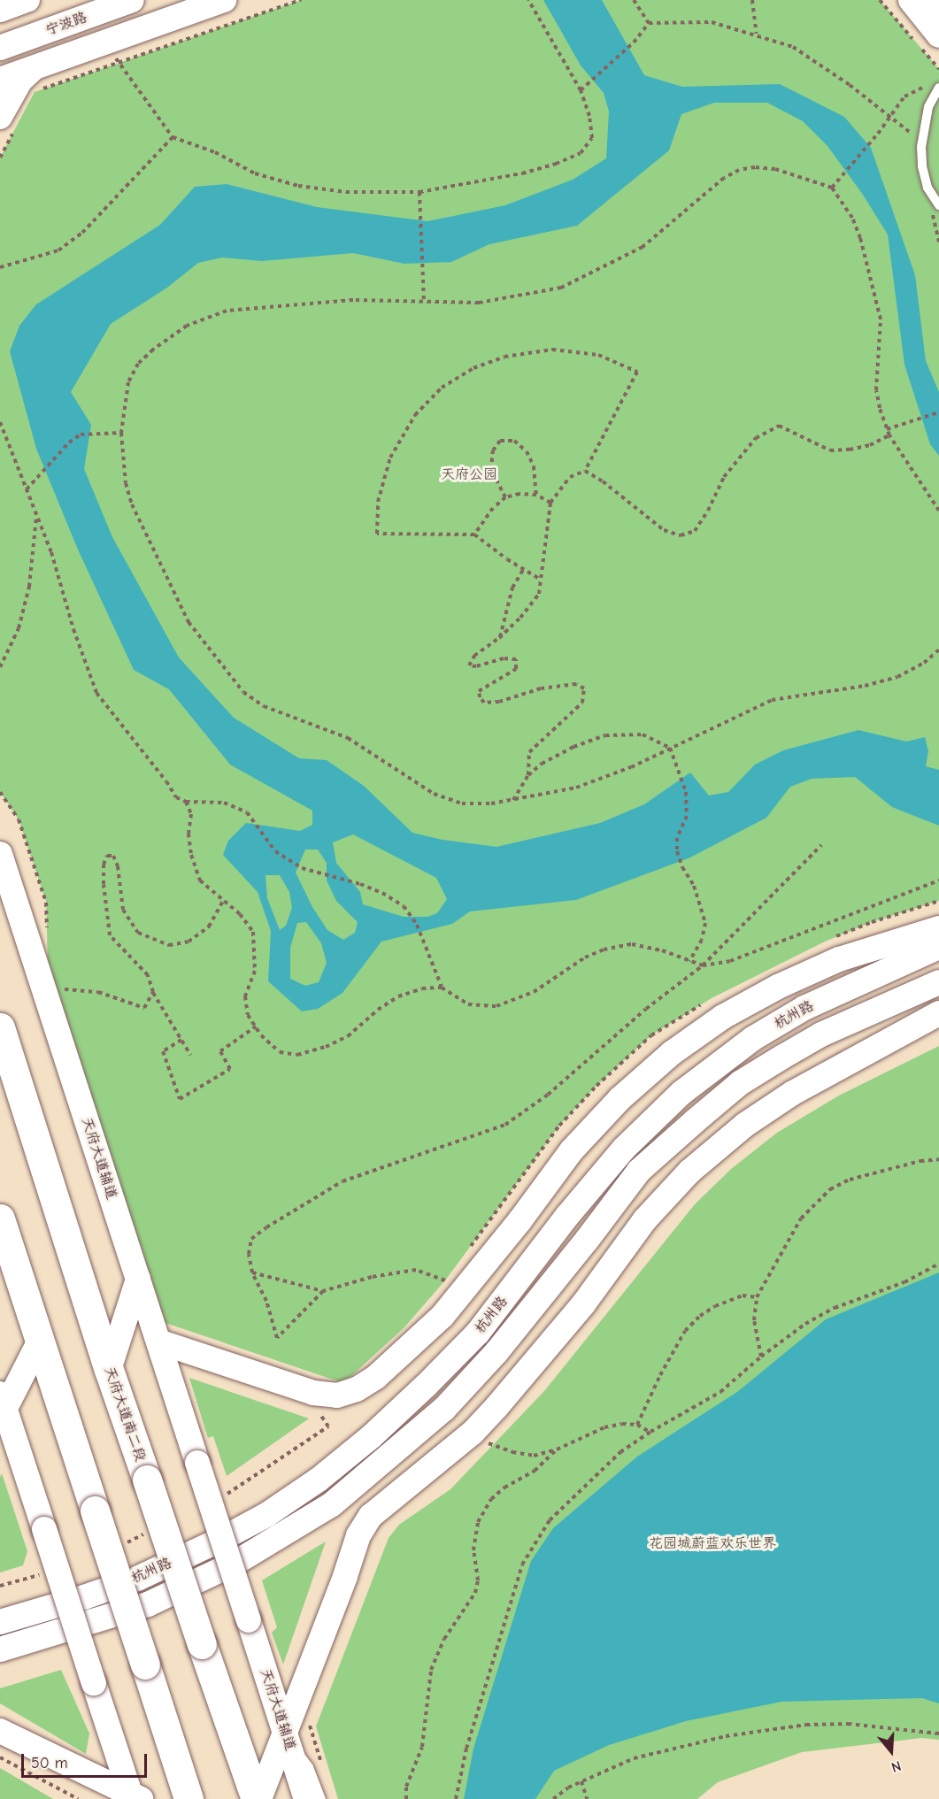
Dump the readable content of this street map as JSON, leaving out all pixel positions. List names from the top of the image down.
{
  "streets": {
    "highway": ["天府大道南二段"],
    "main road": ["宁波路", "杭州路", "天府大道辅道"]
  },
  "parks": ["天府公园", "花园城蔚蓝欢乐世界"],
  "scale_bar": "50 m",
  "north": "bottom"
}
